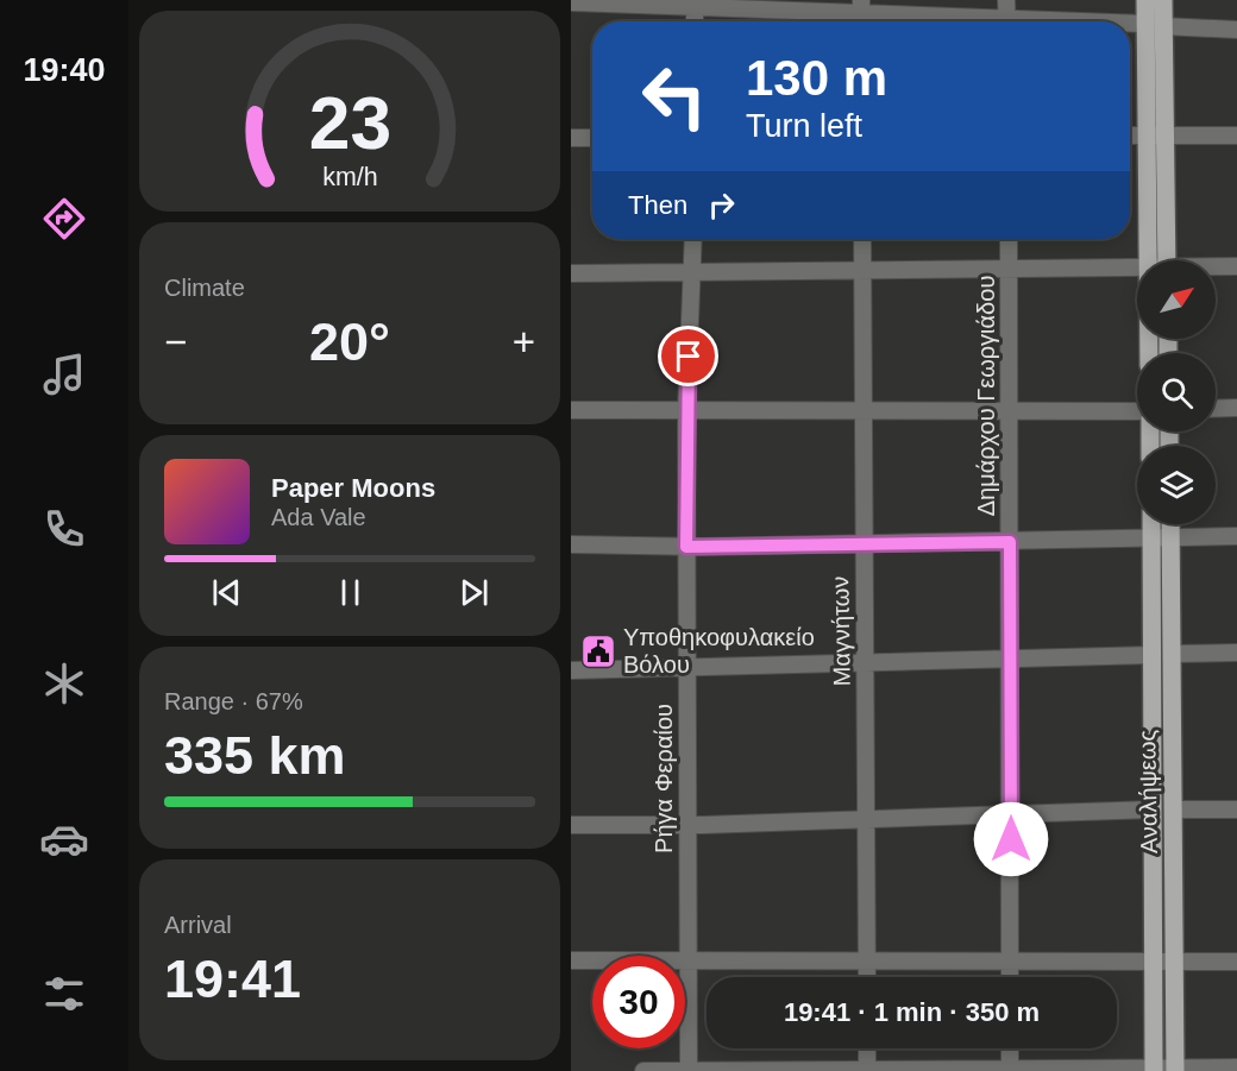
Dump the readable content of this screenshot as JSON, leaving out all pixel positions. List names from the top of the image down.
{
  "streets": {
    "main road": ["Αναλήψεως"],
    "street": ["Δημάρχου Γεωργιάδου", "Μαγνήτων", "Ρήγα Φεραίου"]
  },
  "places": {
    "public building": ["Υποθηκοφυλακείο Βόλου"]
  },
  "north": "top right",
  "page": {
    "tabs": "19:40",
    "turn": ["130 m", "Turn left"],
    "then": "Then",
    "tile": [
      "Climate",
      ["Range · 67%", "335 km"],
      ["Arrival", "19:41"]
    ],
    "heat": ["−", "20°", "+"],
    "song": ["Paper Moons", "Ada Vale"],
    "limit": "30",
    "trip": "19:41 · 1 min · 350 m",
    "gauge": ["23", "km/h"]
  }
}
